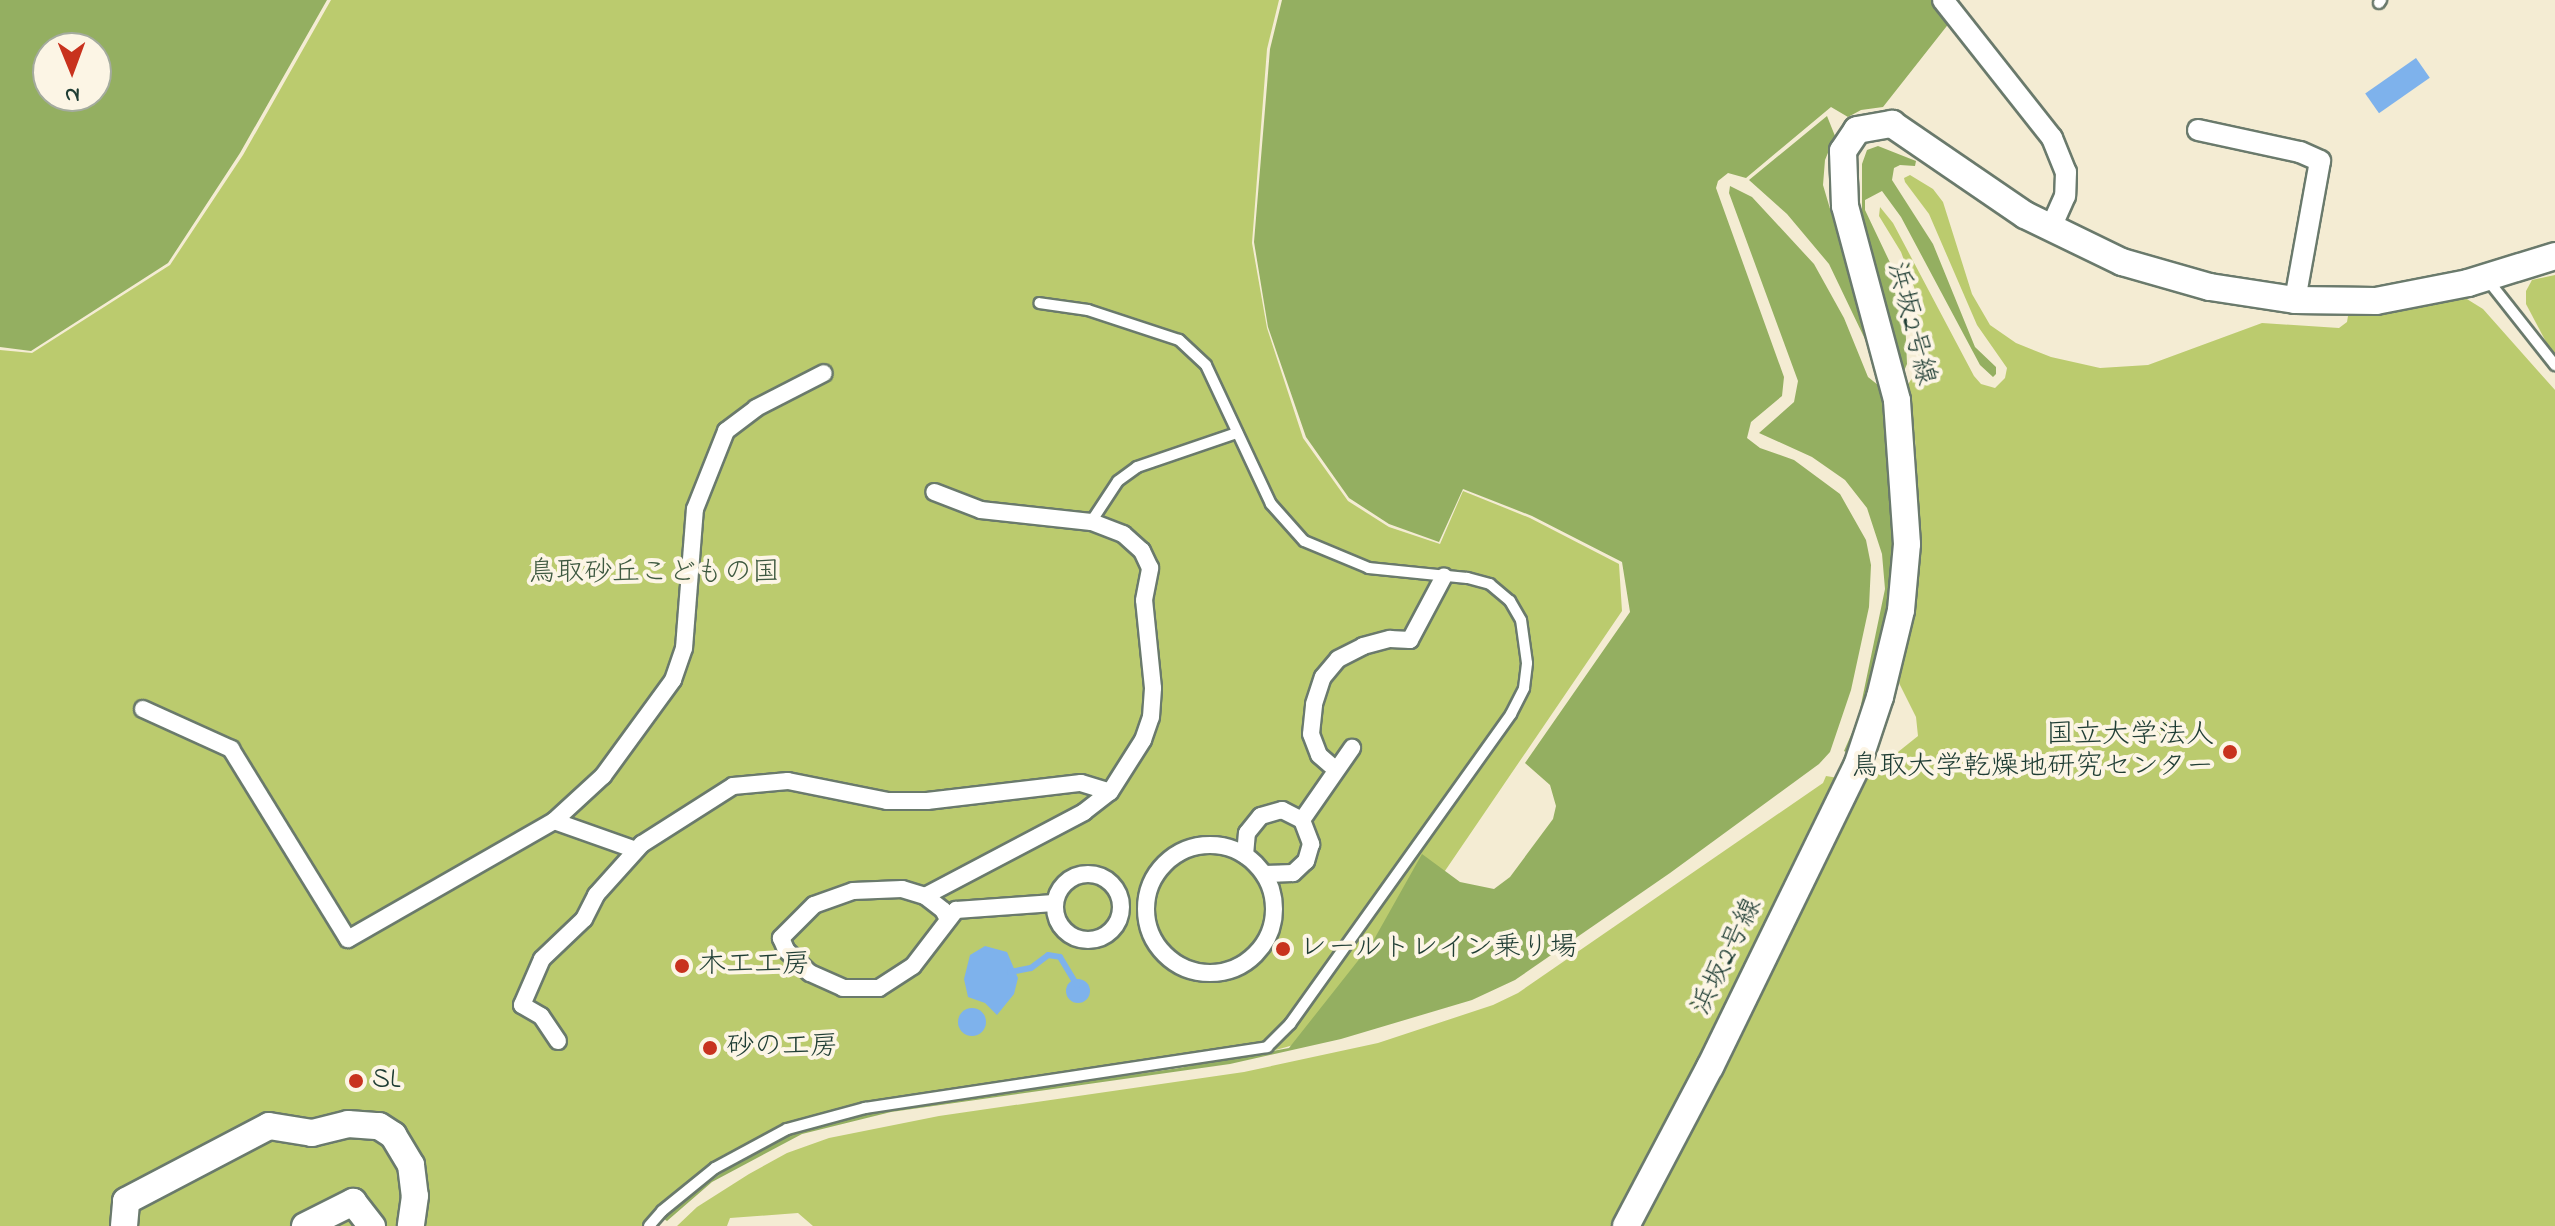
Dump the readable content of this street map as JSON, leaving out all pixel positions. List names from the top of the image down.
{
  "streets": {
    "street": ["浜坂2号線"]
  },
  "parks": ["鳥取砂丘こどもの国"],
  "places": [
    "国立大学法人 鳥取大学乾燥地研究センター",
    "レールトレイン乗り場",
    "木工工房",
    "砂の工房",
    "SL"
  ],
  "north": "bottom"
}
